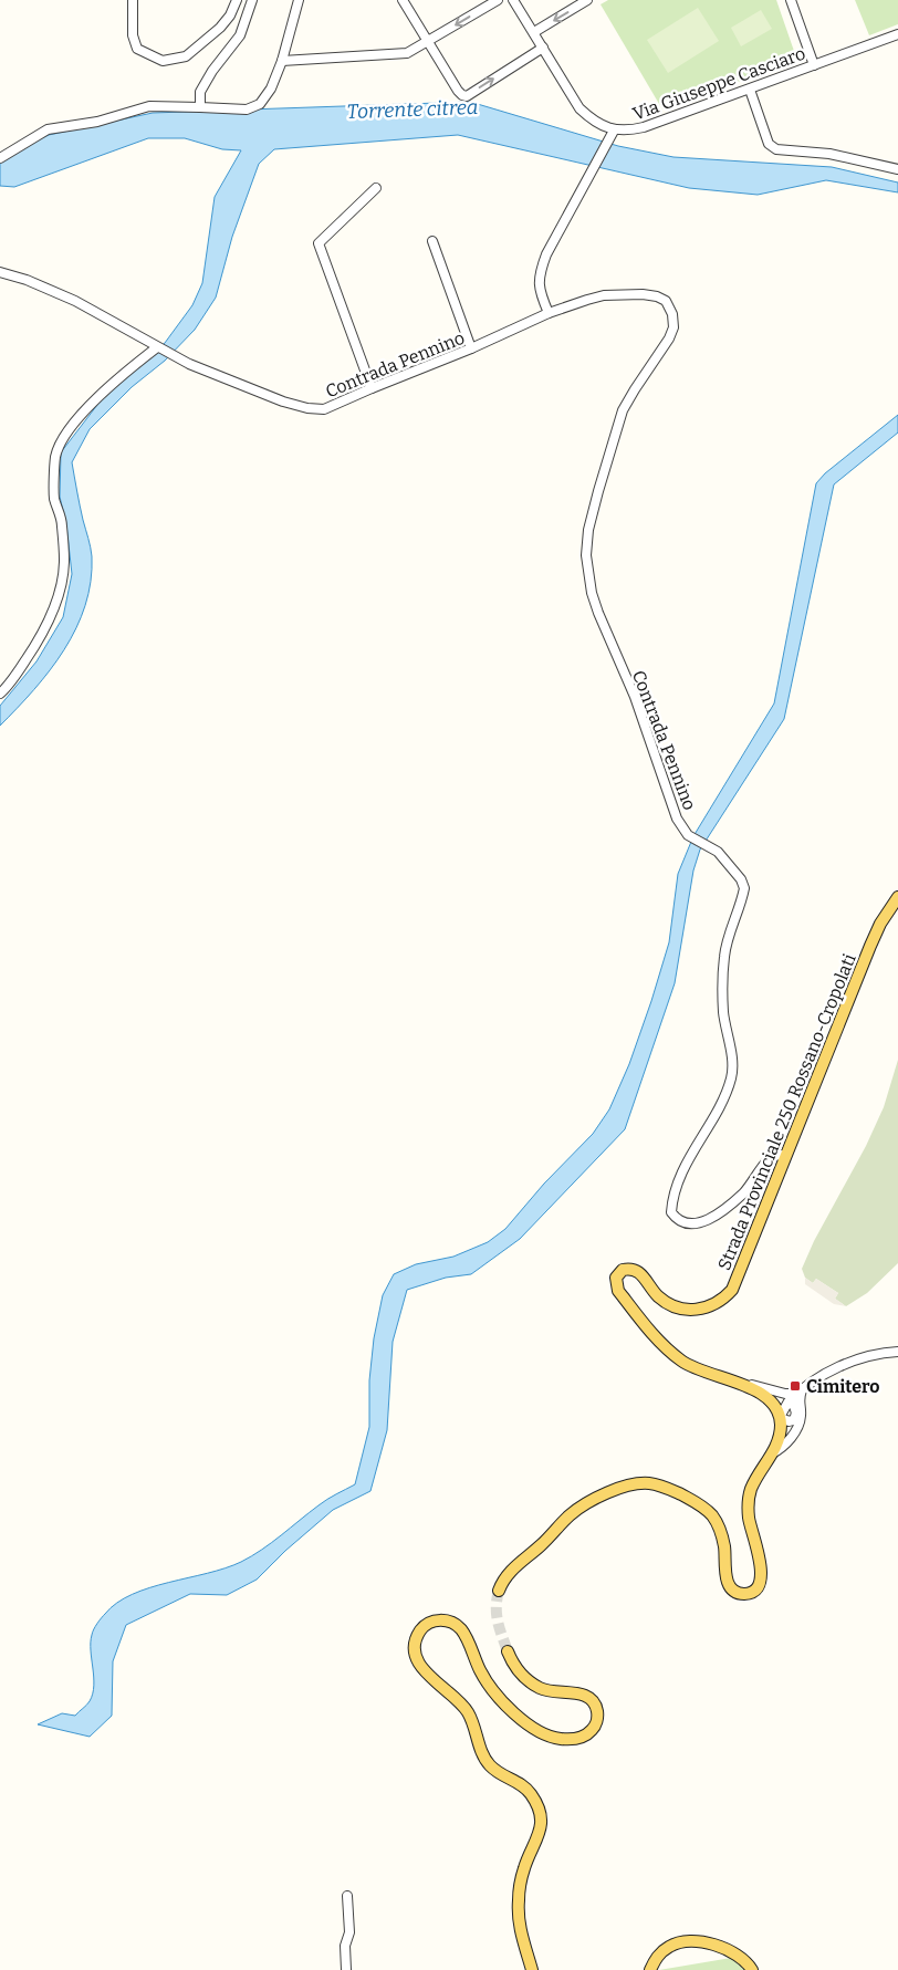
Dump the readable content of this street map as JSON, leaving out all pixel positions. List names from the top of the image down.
{
  "streets": {
    "main road": ["Strada Provinciale 250 Rossano-Cropolati"],
    "street": ["Via Giuseppe Casciaro", "Contrada Pennino"]
  },
  "water": ["Torrente citrea"],
  "places": {
    "transit": ["Cimitero"]
  }
}
